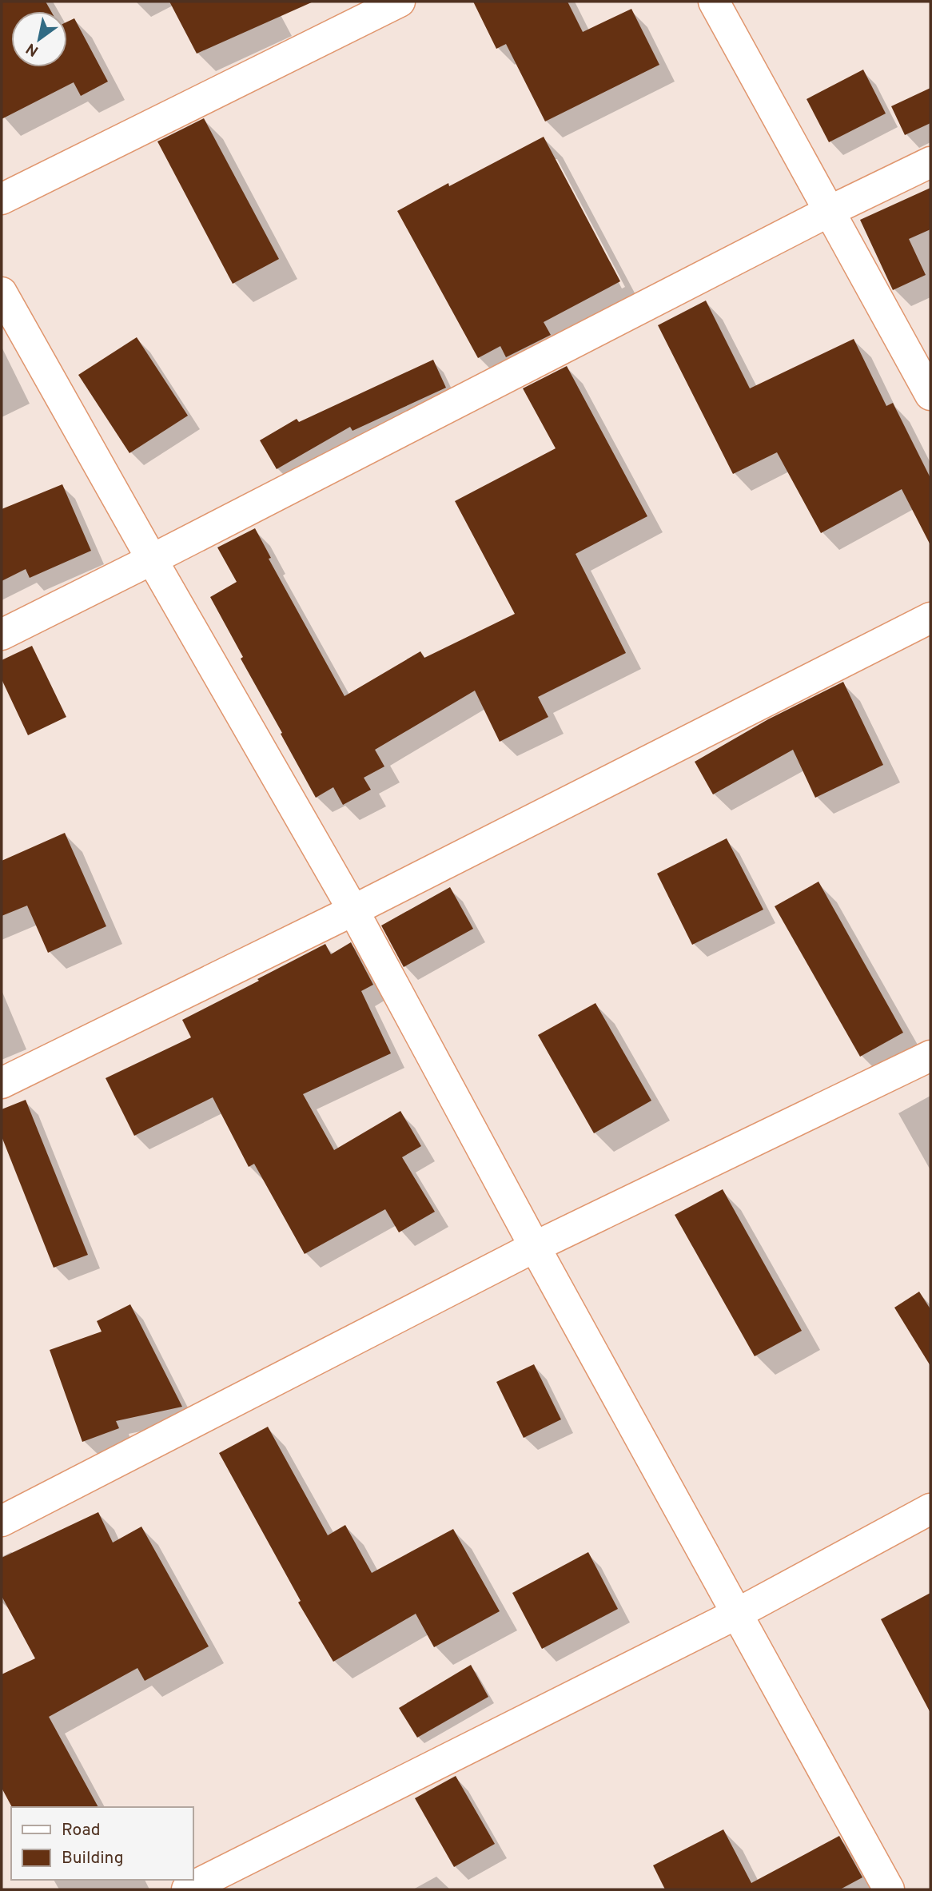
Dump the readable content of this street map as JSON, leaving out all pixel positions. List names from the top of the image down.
{
  "legend": ["Road", "Building"],
  "north": "bottom left"
}
